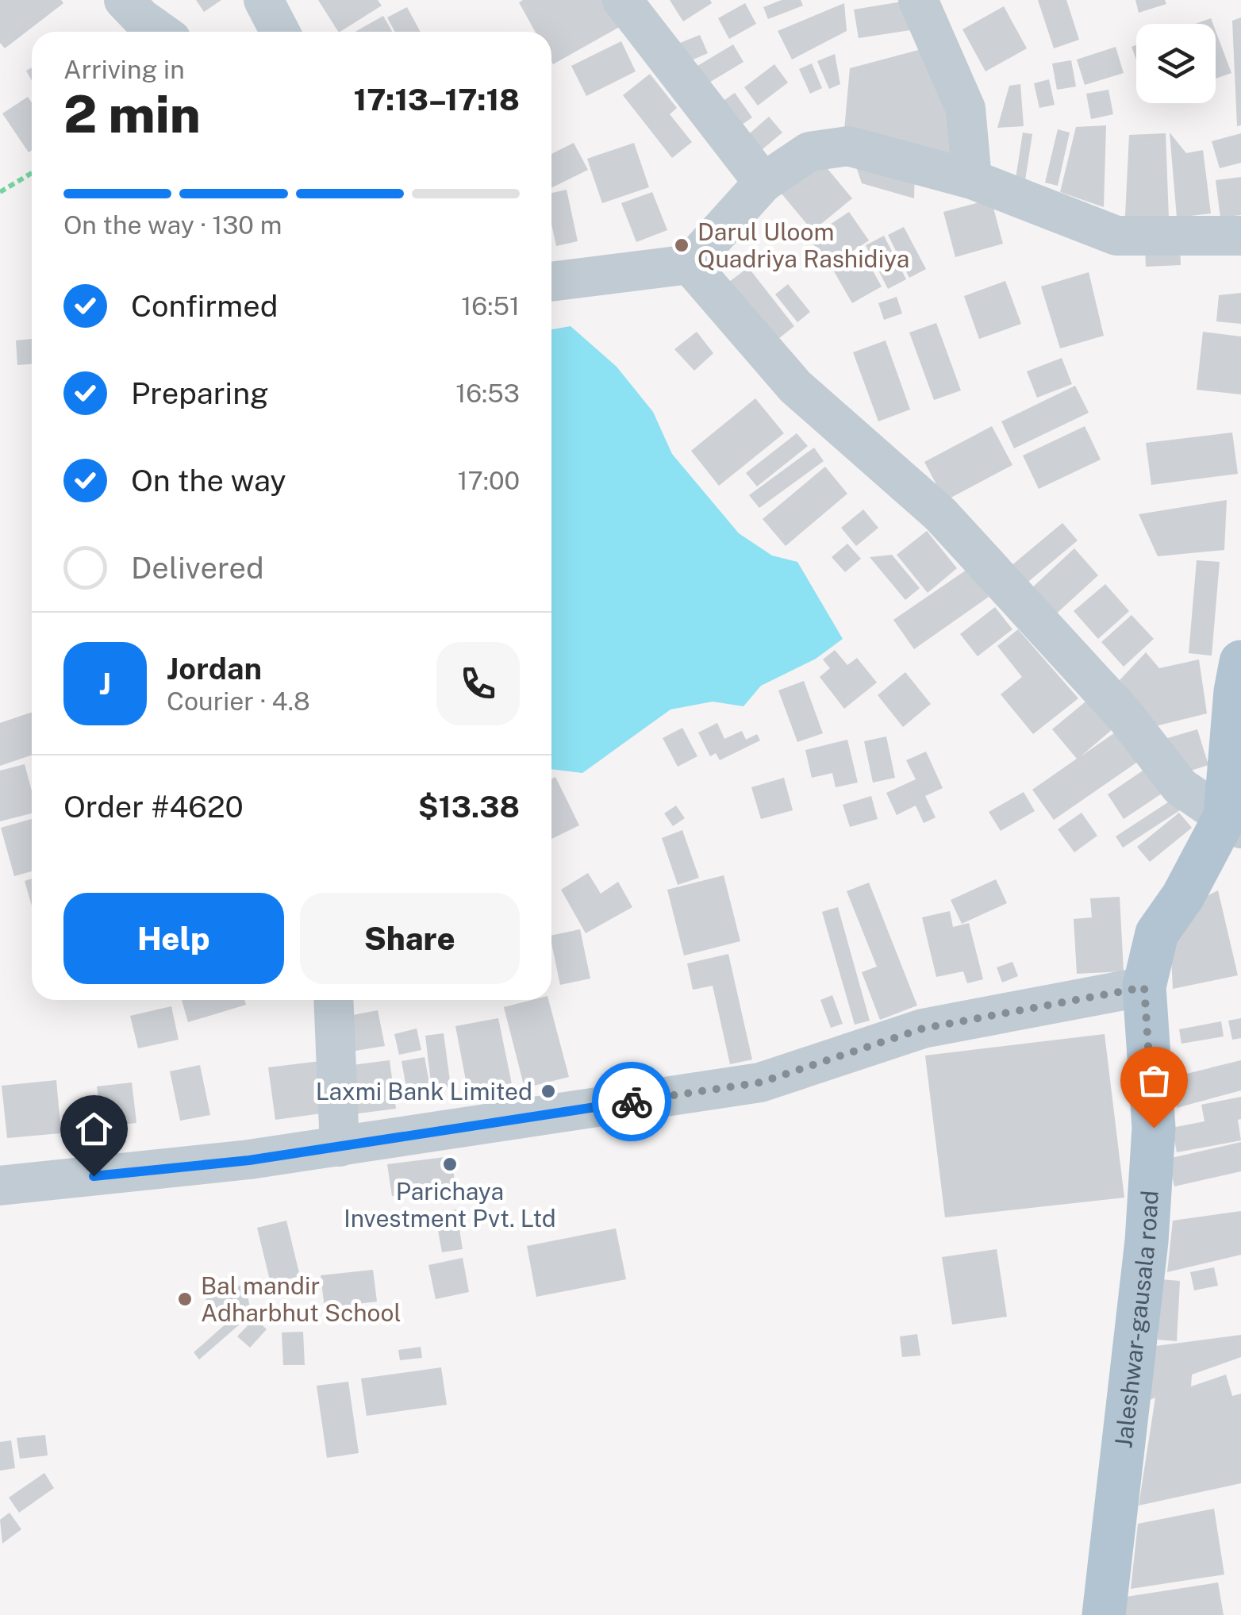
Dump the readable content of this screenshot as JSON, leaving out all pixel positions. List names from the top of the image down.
{
  "streets": {
    "main road": ["Jaleshwar-gausala road"]
  },
  "places": [
    "Darul Uloom Quadriya Rashidiya",
    "Laxmi Bank Limited",
    "Parichaya Investment Pvt. Ltd",
    "Bal mandir Adharbhut School"
  ],
  "page": {
    "heading": ["2 min", "Arriving in", "17:13–17:18"],
    "panel": [
      "Jordan",
      "Courier · 4.8",
      "Order #4620",
      "$13.38"
    ],
    "bar": "On the way · 130 m",
    "list": [
      ["Confirmed", "16:51"],
      ["Preparing", "16:53"],
      ["On the way", "17:00"],
      "Delivered"
    ],
    "round": "J",
    "buttons": ["Help", "Share"]
  }
}
